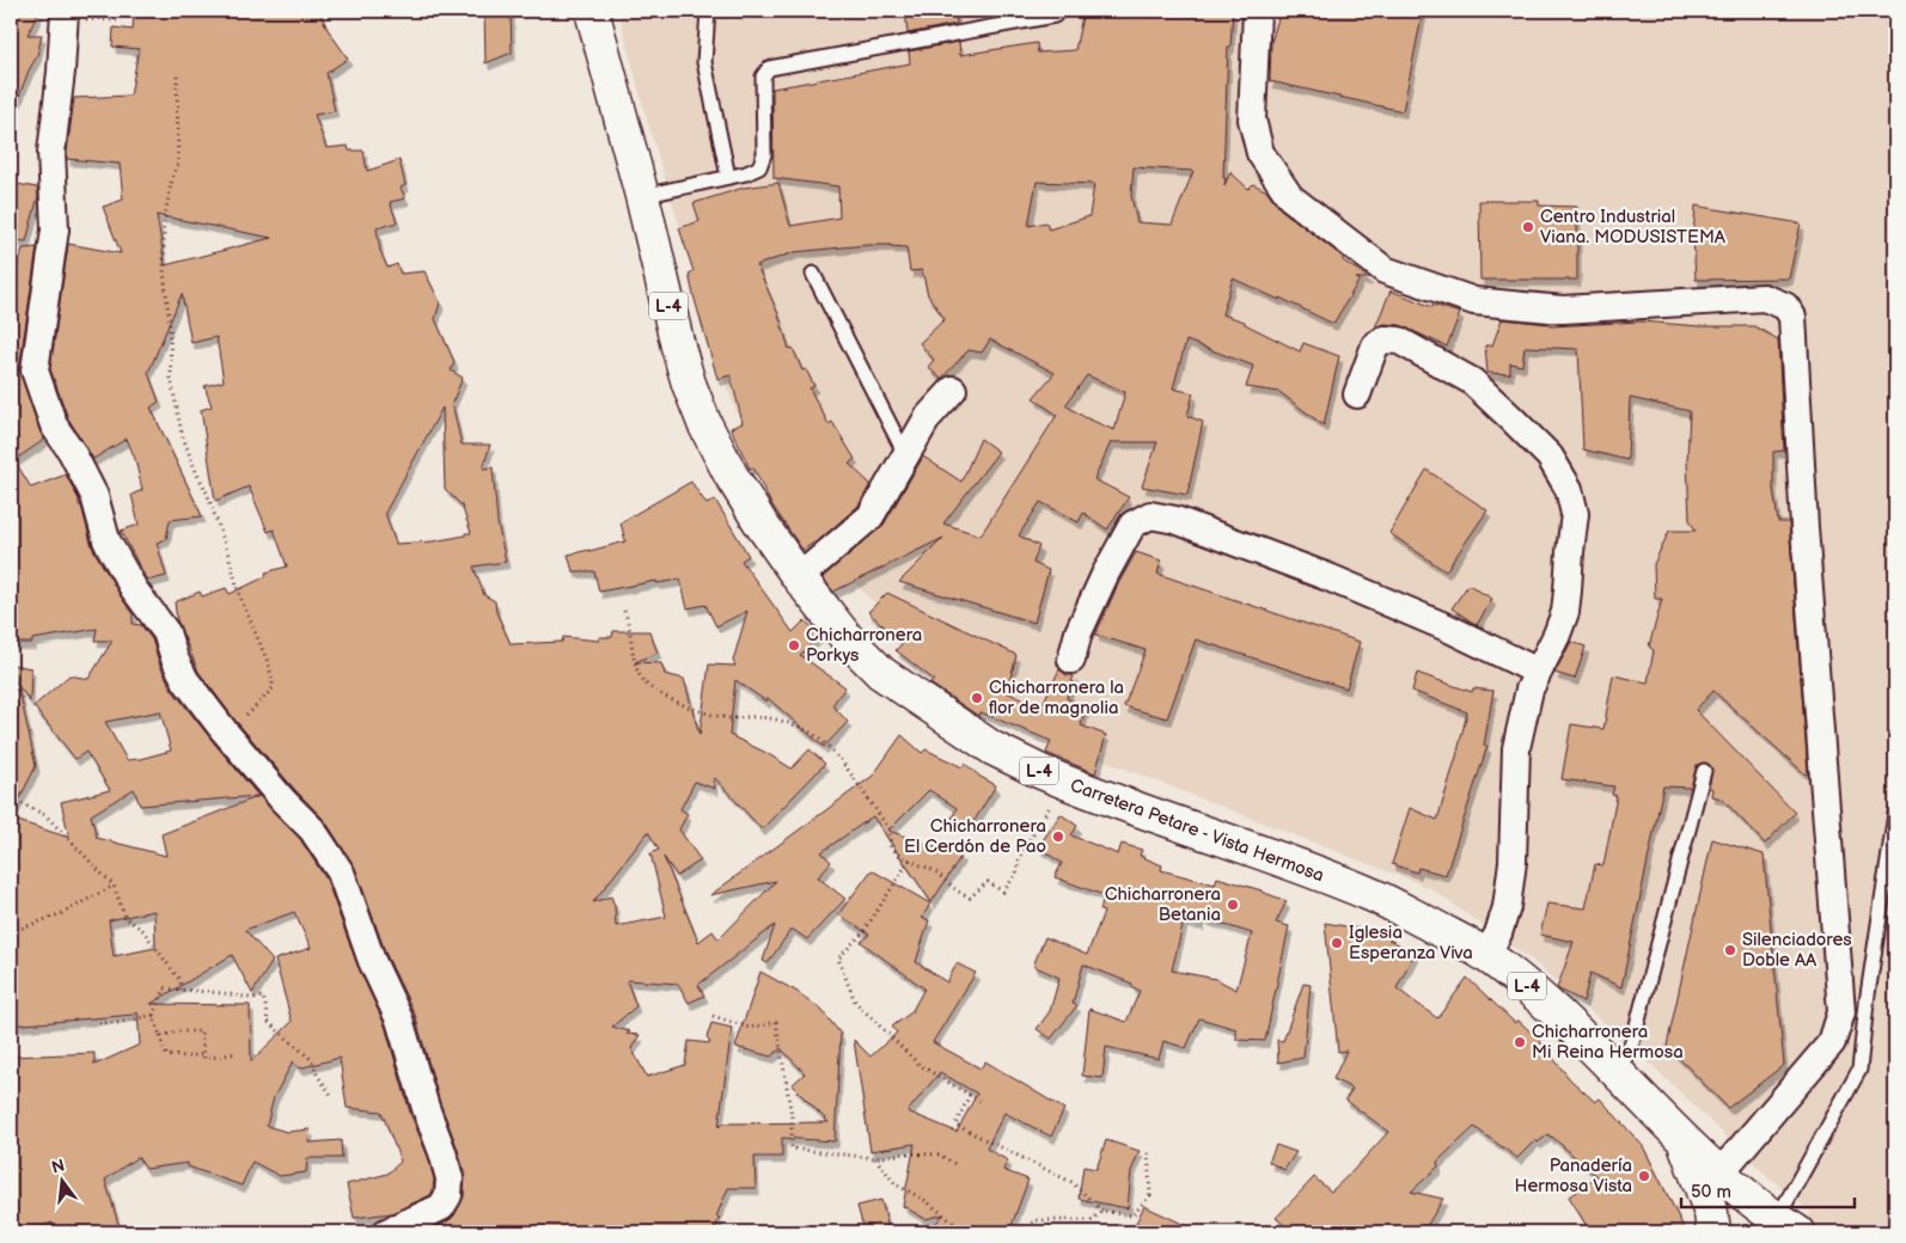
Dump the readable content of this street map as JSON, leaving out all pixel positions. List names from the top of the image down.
{
  "streets": {
    "main road": ["L-4", "Carretera Petare - Vista Hermosa"]
  },
  "places": [
    "Centro Industrial Viana. MODUSISTEMA",
    "Chicharronera Porkys",
    "Chicharronera la flor de magnolia",
    "Chicharronera El Cerdón de Pao",
    "Chicharronera Betania",
    "Iglesia Esperanza Viva",
    "Silenciadores Doble AA",
    "Chicharronera Mi Reina Hermosa",
    "Panadería Hermosa Vista"
  ],
  "scale_bar": "50 m",
  "north": "top"
}
